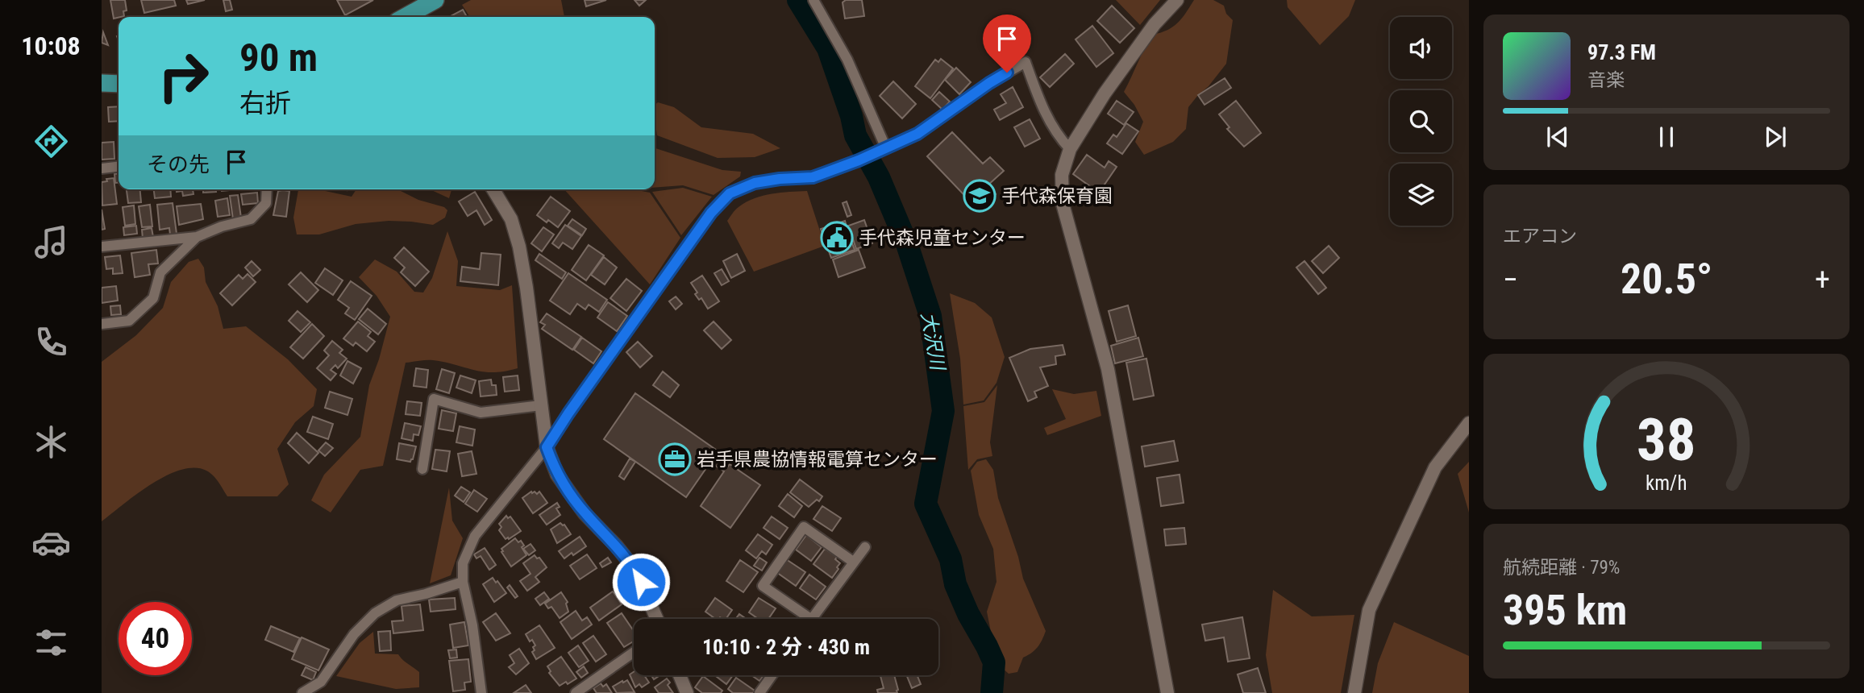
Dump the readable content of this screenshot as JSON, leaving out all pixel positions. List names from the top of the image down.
{
  "water": ["大沢川"],
  "places": {
    "school or university": ["手代森保育園"],
    "public building": ["手代森児童センター"],
    "office": ["岩手県農協情報電算センター"]
  },
  "page": {
    "tabs": "10:08",
    "turn": ["90 m", "右折"],
    "song": ["97.3 FM", "音楽"],
    "then": "その先",
    "tile": [
      "エアコン",
      ["航続距離 · 79%", "395 km"]
    ],
    "heat": ["−", "20.5°", "+"],
    "limit": "40",
    "trip": "10:10 · 2 分 · 430 m",
    "gauge": ["38", "km/h"]
  }
}
